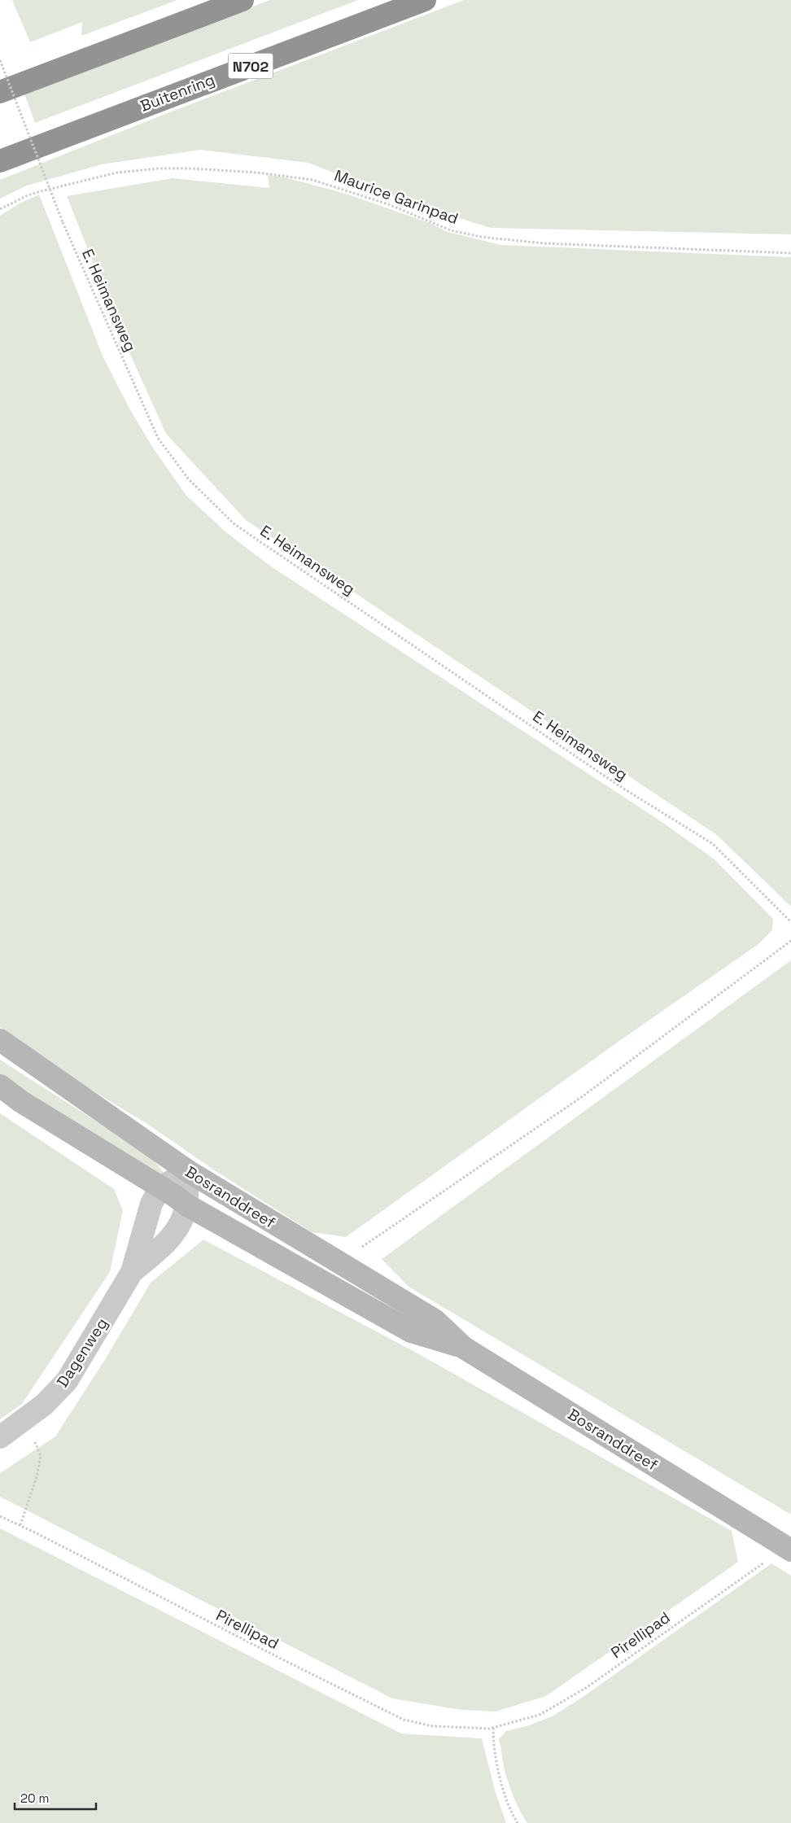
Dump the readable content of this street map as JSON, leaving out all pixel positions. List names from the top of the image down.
{
  "streets": {
    "highway": ["N702", "Buitenring"],
    "main road": ["Bosranddreef"],
    "street": ["Dagenweg"],
    "path": ["Maurice Garinpad", "E. Heimansweg", "Pirellipad"]
  },
  "crossings": [
    ["Bosranddreef", "Dagenweg"]
  ],
  "scale_bar": "20 m"
}
